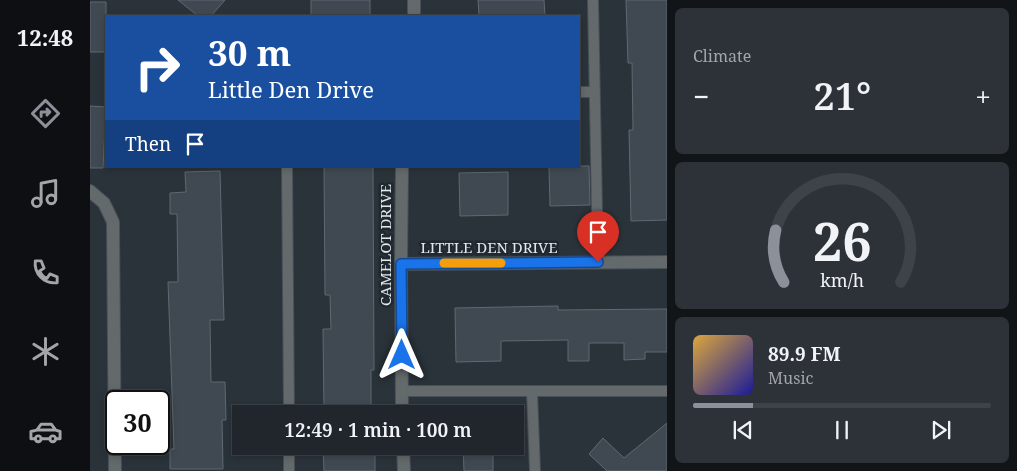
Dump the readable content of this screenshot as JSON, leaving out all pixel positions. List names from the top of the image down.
{
  "streets": {
    "street": ["CAMELOT DRIVE", "LITTLE DEN DRIVE"]
  },
  "crossings": [
    ["CAMELOT DRIVE", "LITTLE DEN DRIVE"]
  ],
  "page": {
    "tabs": "12:48",
    "tile": "Climate",
    "turn": ["30 m", "Little Den Drive"],
    "heat": ["−", "21°", "+"],
    "then": "Then",
    "song": ["89.9 FM", "Music"],
    "limit": "30",
    "trip": "12:49 · 1 min · 100 m",
    "gauge": ["26", "km/h"]
  }
}
